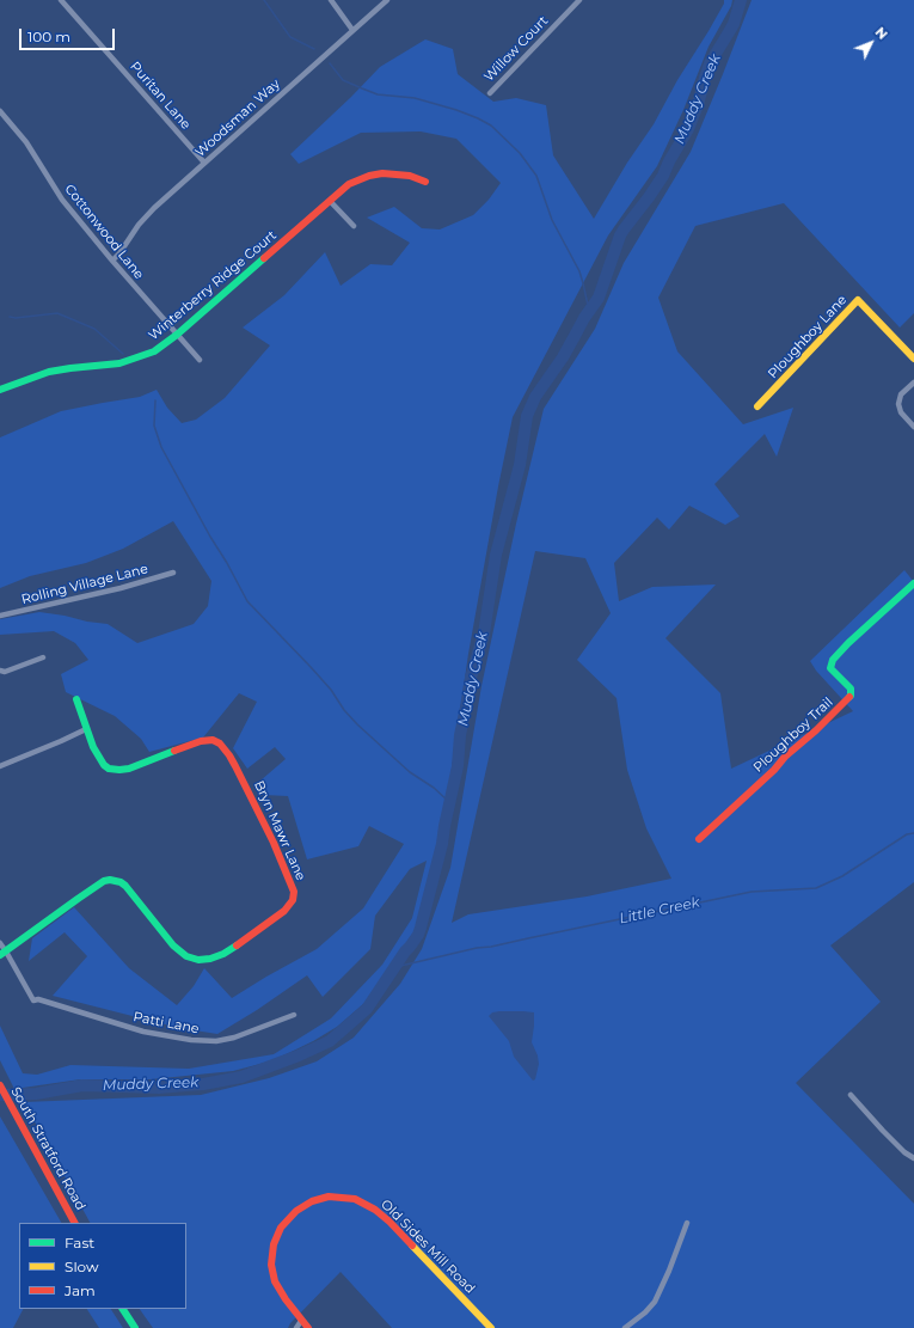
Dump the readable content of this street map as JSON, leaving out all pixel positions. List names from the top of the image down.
{
  "streets": {
    "street": [
      "Willow Court",
      "Puritan Lane",
      "Woodsman Way",
      "Cottonwood Lane",
      "Winterberry Ridge Court",
      "Ploughboy Lane",
      "Rolling Village Lane",
      "Ploughboy Trail",
      "Bryn Mawr Lane",
      "Patti Lane",
      "South Stratford Road",
      "Old Sides Mill Road"
    ]
  },
  "crossings": [
    ["Puritan Lane", "Woodsman Way"],
    ["Woodsman Way", "Cottonwood Lane"],
    ["Cottonwood Lane", "Winterberry Ridge Court"],
    ["Bryn Mawr Lane", "Patti Lane"]
  ],
  "water": ["Muddy Creek", "Little Creek"],
  "legend": ["Fast", "Slow", "Jam"],
  "scale_bar": "100 m",
  "north": "top right"
}
